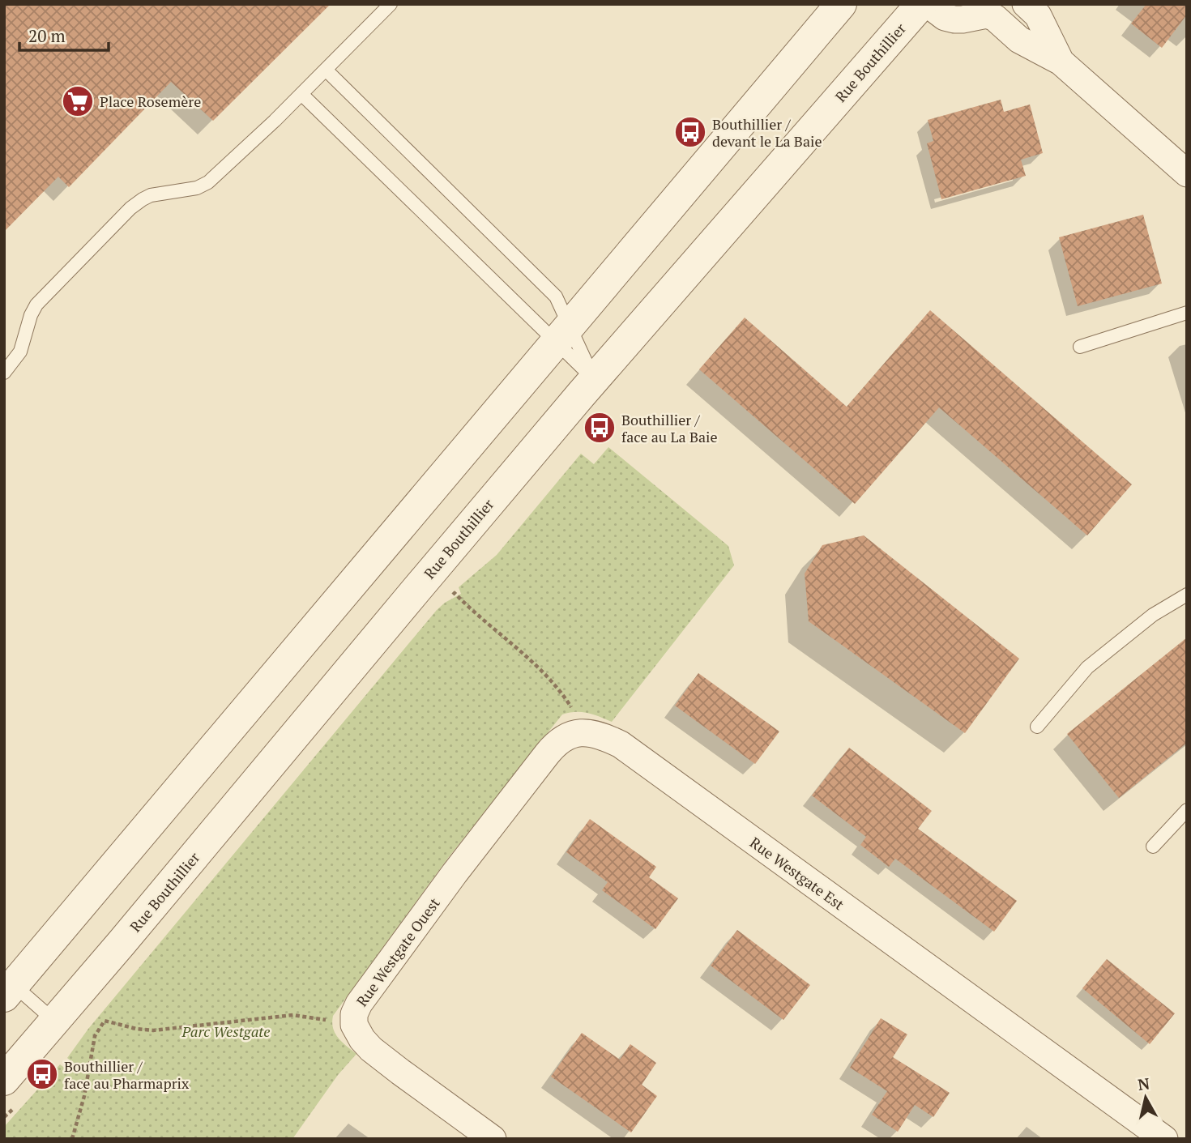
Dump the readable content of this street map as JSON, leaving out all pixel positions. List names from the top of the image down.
{
  "streets": {
    "street": ["Rue Bouthillier", "Rue Westgate Est", "Rue Westgate Ouest"]
  },
  "crossings": [
    ["Rue Westgate Est", "Rue Westgate Ouest"]
  ],
  "parks": ["Parc Westgate"],
  "places": {
    "supermarket": ["Place Rosemère"],
    "bus stop": ["Bouthillier / devant le La Baie", "Bouthillier / face au La Baie", "Bouthillier / face au Pharmaprix"]
  },
  "scale_bar": "20 m",
  "north": "top"
}
